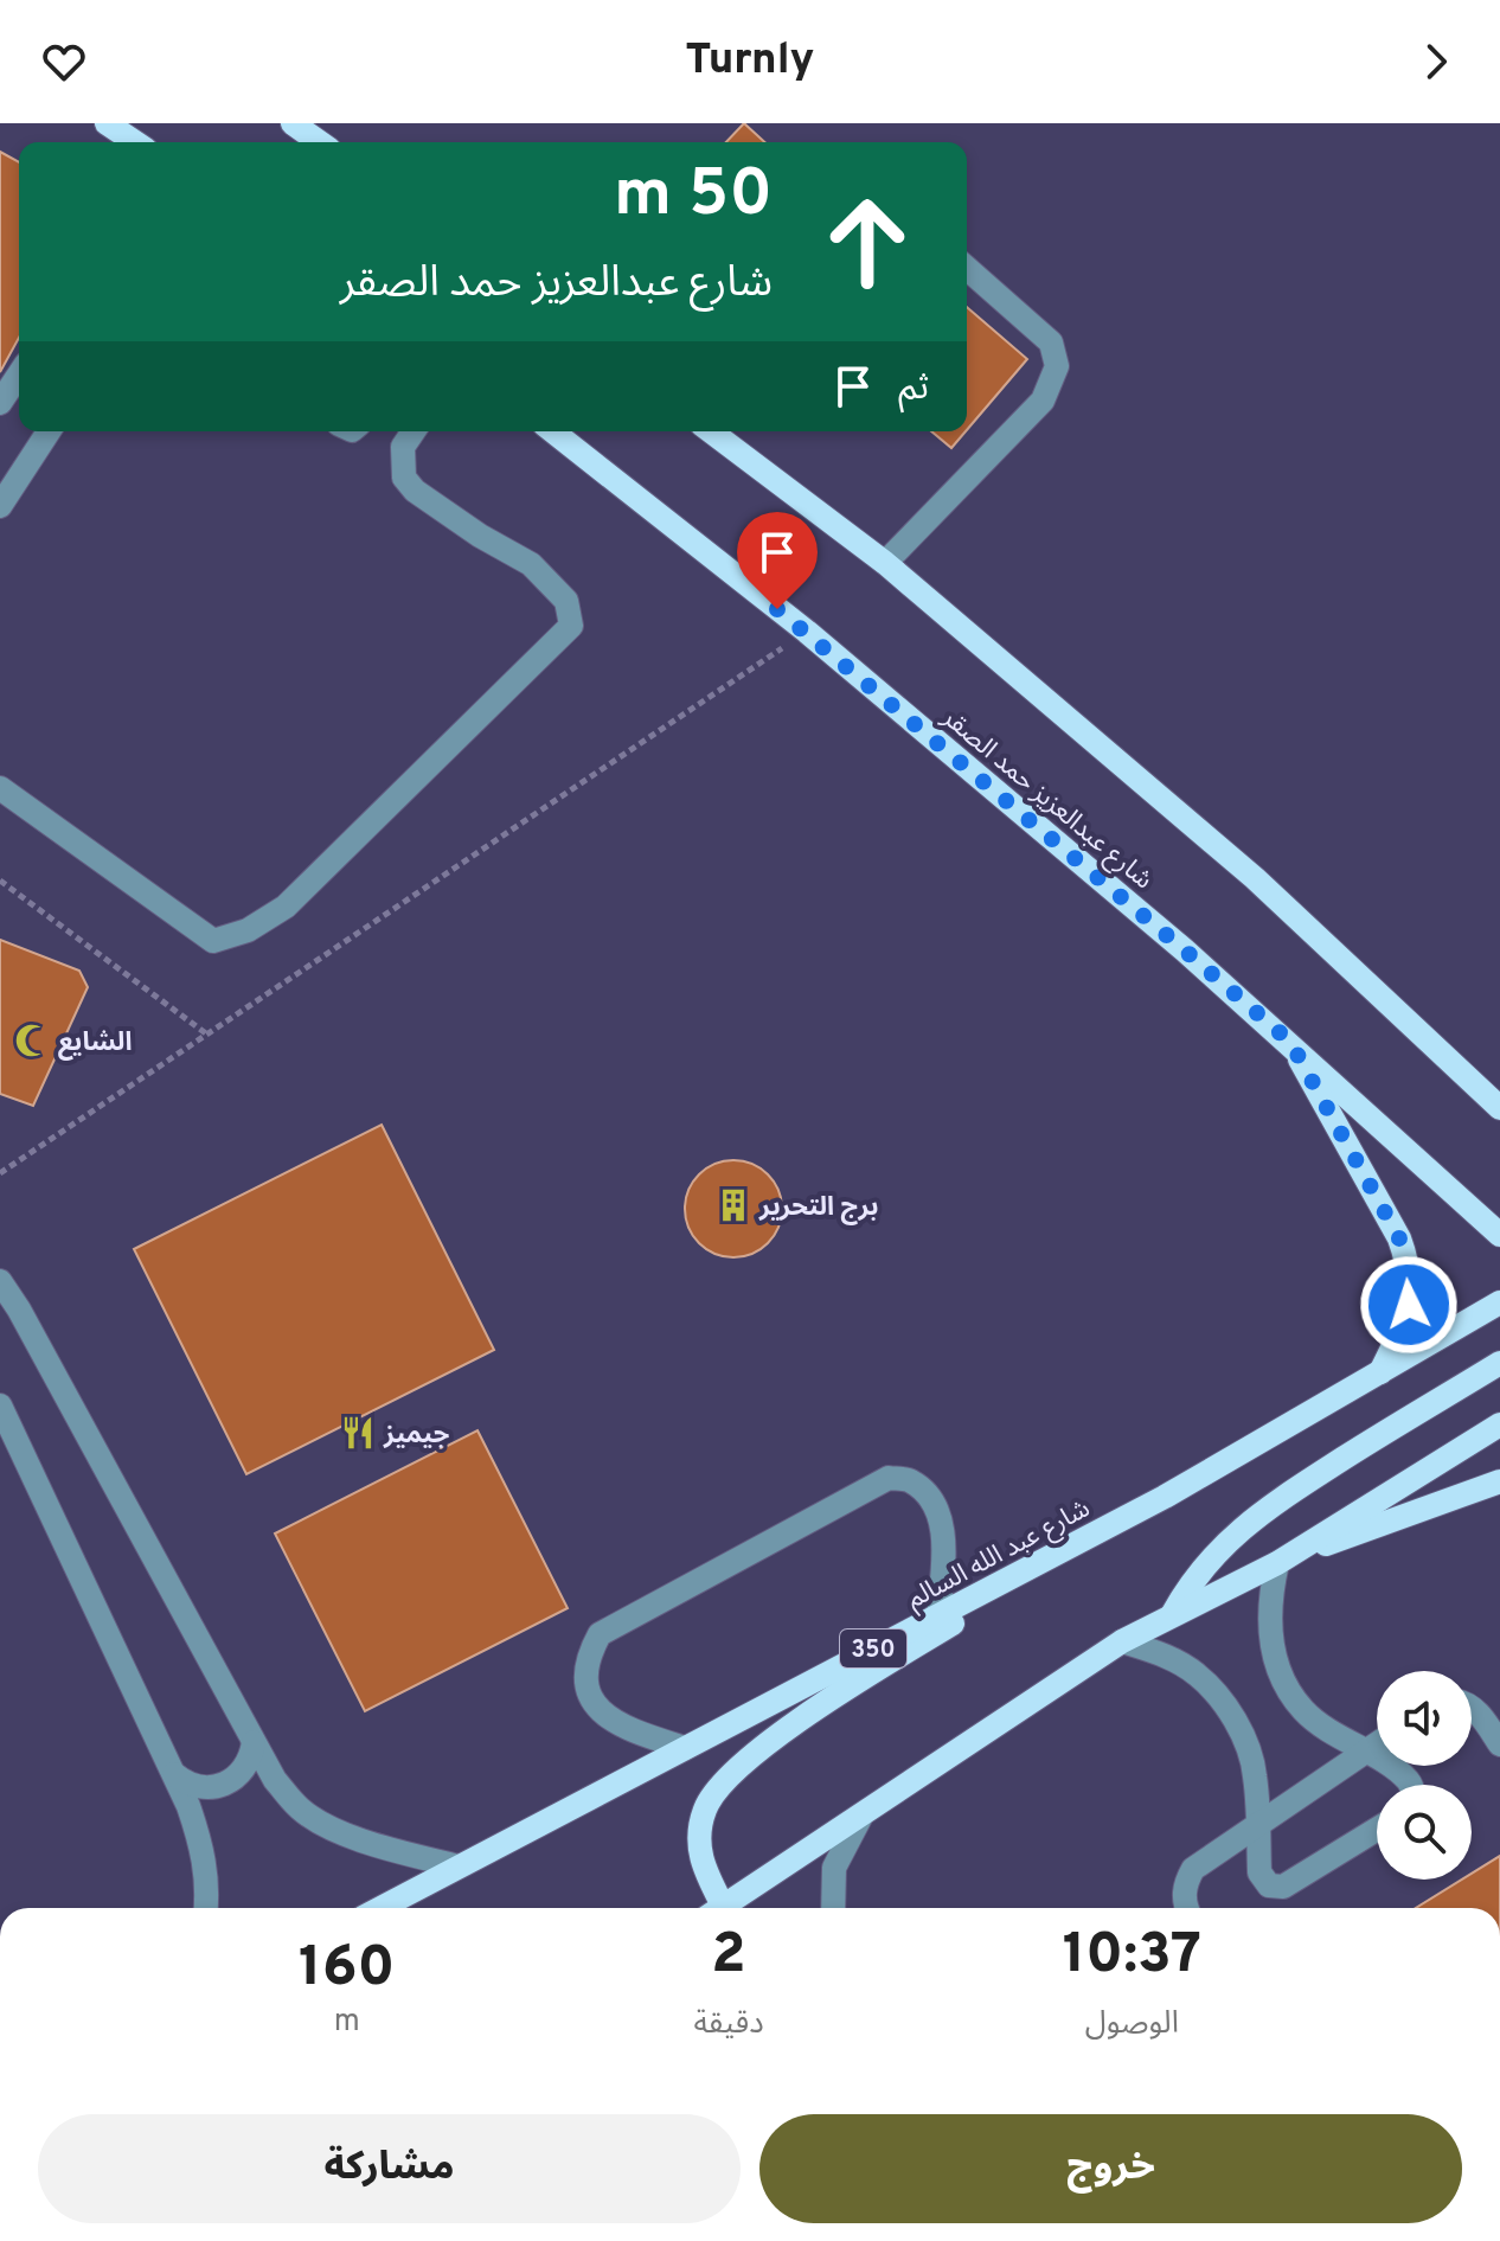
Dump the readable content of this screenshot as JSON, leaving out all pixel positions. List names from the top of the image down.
{
  "streets": {
    "main road": ["شارع عبدالعزيز حمد الصقر", "شارع عبد الله السالم", "350"]
  },
  "places": {
    "mosque": ["الشايع"],
    "building": ["برج التحرير"],
    "restaurant": ["جيميز"]
  },
  "page": {
    "header": "Turnly",
    "turn": ["50 m", "شارع عبدالعزيز حمد الصقر"],
    "then": "ثم",
    "eta": [
      "10:37",
      "الوصول",
      "2",
      "دقيقة",
      "160",
      "m"
    ],
    "buttons": ["خروج", "مشاركة"]
  }
}
